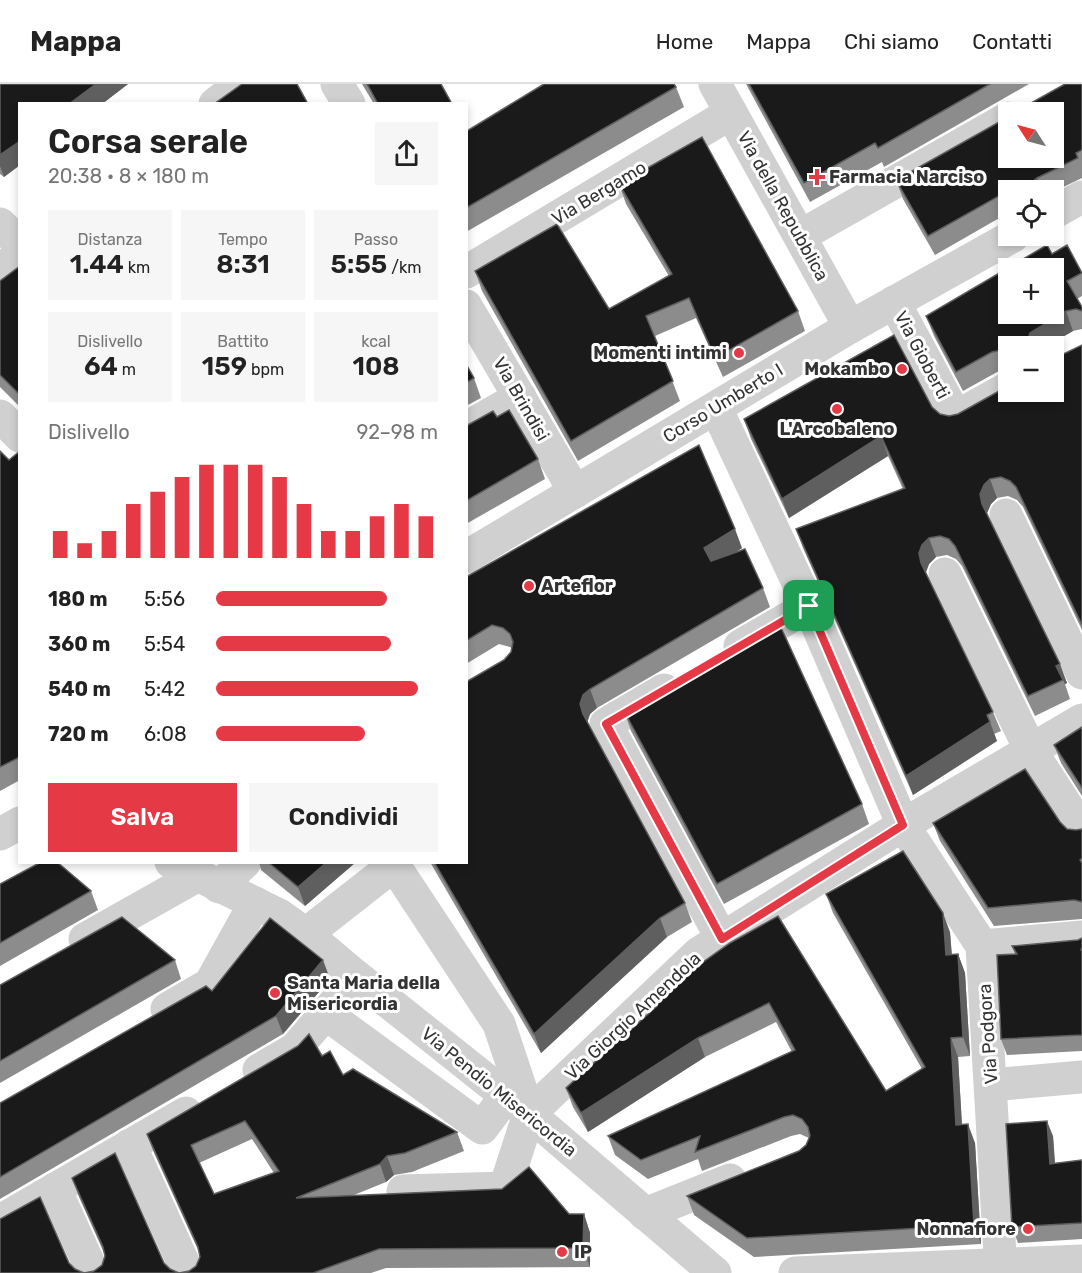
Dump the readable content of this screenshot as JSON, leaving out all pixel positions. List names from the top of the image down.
{
  "streets": {
    "street": [
      "Via Bergamo",
      "Via della Repubblica",
      "Via Gioberti",
      "Via Brindisi",
      "Corso Umberto I",
      "Via Giorgio Amendola",
      "Via Podgora",
      "Via Pendio Misericordia"
    ]
  },
  "crossings": [
    ["Via Bergamo", "Via della Repubblica"],
    ["Via della Repubblica", "Corso Umberto I"],
    ["Via Gioberti", "Corso Umberto I"],
    ["Via Brindisi", "Corso Umberto I"],
    ["Corso Umberto I", "Via Podgora"],
    ["Via Giorgio Amendola", "Via Podgora"],
    ["Via Giorgio Amendola", "Via Pendio Misericordia"]
  ],
  "places": {
    "health": ["Farmacia Narciso"],
    "other": [
      "Momenti intimi",
      "Mokambo",
      "L'Arcobaleno",
      "Arteflor",
      "Santa Maria della Misericordia",
      "Nonnafiore",
      "IP"
    ]
  },
  "north": "top left",
  "page": {
    "header": "Mappa",
    "nav": [
      "Home",
      "Mappa",
      "Chi siamo",
      "Contatti"
    ],
    "map_buttons": ["+", "−"],
    "heading": ["Corsa serale", "20:38 · 8 × 180 m"],
    "stats": [
      ["Distanza", "1.44 km"],
      ["Tempo", "8:31"],
      ["Passo", "5:55 /km"],
      ["Dislivello", "64 m"],
      ["Battito", "159 bpm"],
      ["kcal", "108"]
    ],
    "chart": ["Dislivello", "92–98 m"],
    "list": [
      {
        "name": "180 m",
        "note": "5:56"
      },
      {
        "name": "360 m",
        "note": "5:54"
      },
      {
        "name": "540 m",
        "note": "5:42"
      },
      {
        "name": "720 m",
        "note": "6:08"
      }
    ],
    "buttons": ["Salva", "Condividi"]
  }
}
